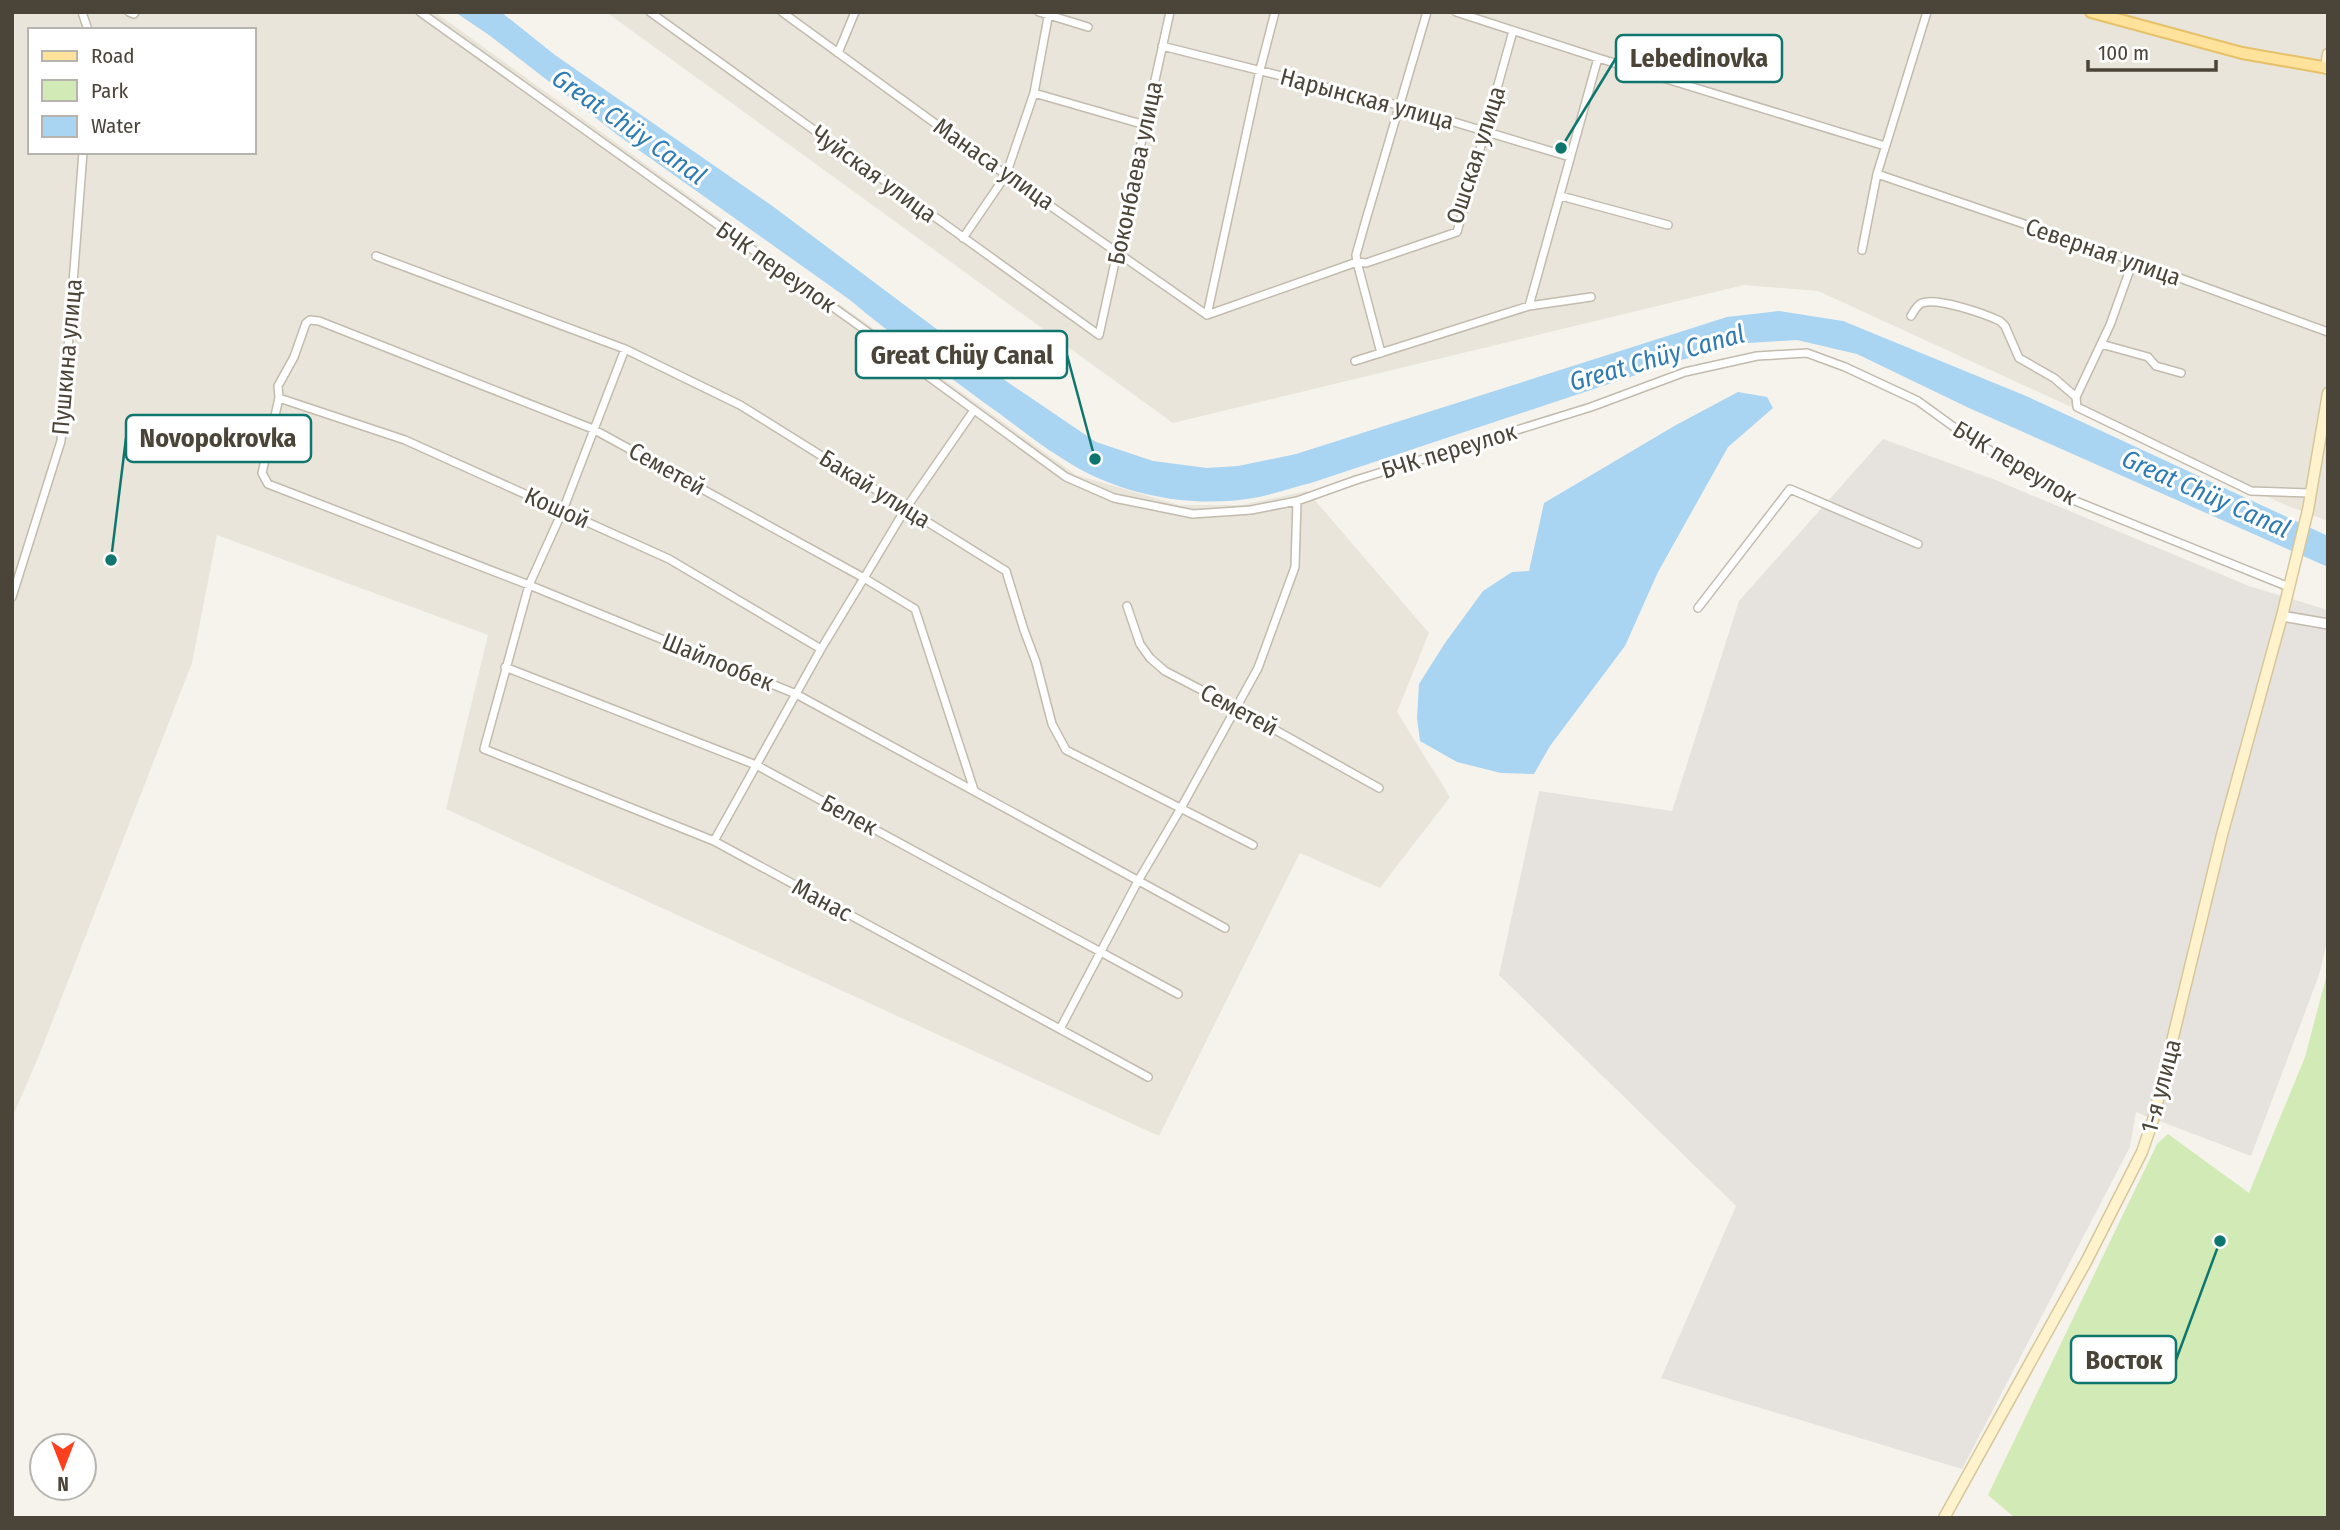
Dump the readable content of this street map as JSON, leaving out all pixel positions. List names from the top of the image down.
{
  "streets": {
    "main road": ["1-я улица"],
    "street": [
      "Нарынская улица",
      "Ошская улица",
      "Манаса улица",
      "Боконбаева улица",
      "Чуйская улица",
      "Северная улица",
      "БЧК переулок",
      "Пушкина улица",
      "Семетей",
      "Бакай улица",
      "Кошой",
      "Шайлообек",
      "Белек",
      "Манас"
    ]
  },
  "crossings": [
    ["Нарынская улица", "Ошская улица"],
    ["Нарынская улица", "Боконбаева улица"],
    ["Манаса улица", "Боконбаева улица"],
    ["Боконбаева улица", "Чуйская улица"],
    ["БЧК переулок", "1-я улица"],
    ["Семетей", "Кошой"],
    ["Семетей", "Шайлообек"],
    ["Кошой", "Шайлообек"],
    ["Белек", "Манас"]
  ],
  "water": ["Great Chüy Canal"],
  "places": [
    "Lebedinovka",
    "Great Chüy Canal",
    "Novopokrovka",
    "Восток"
  ],
  "legend": ["Road", "Park", "Water"],
  "scale_bar": "100 m",
  "north": "bottom"
}
